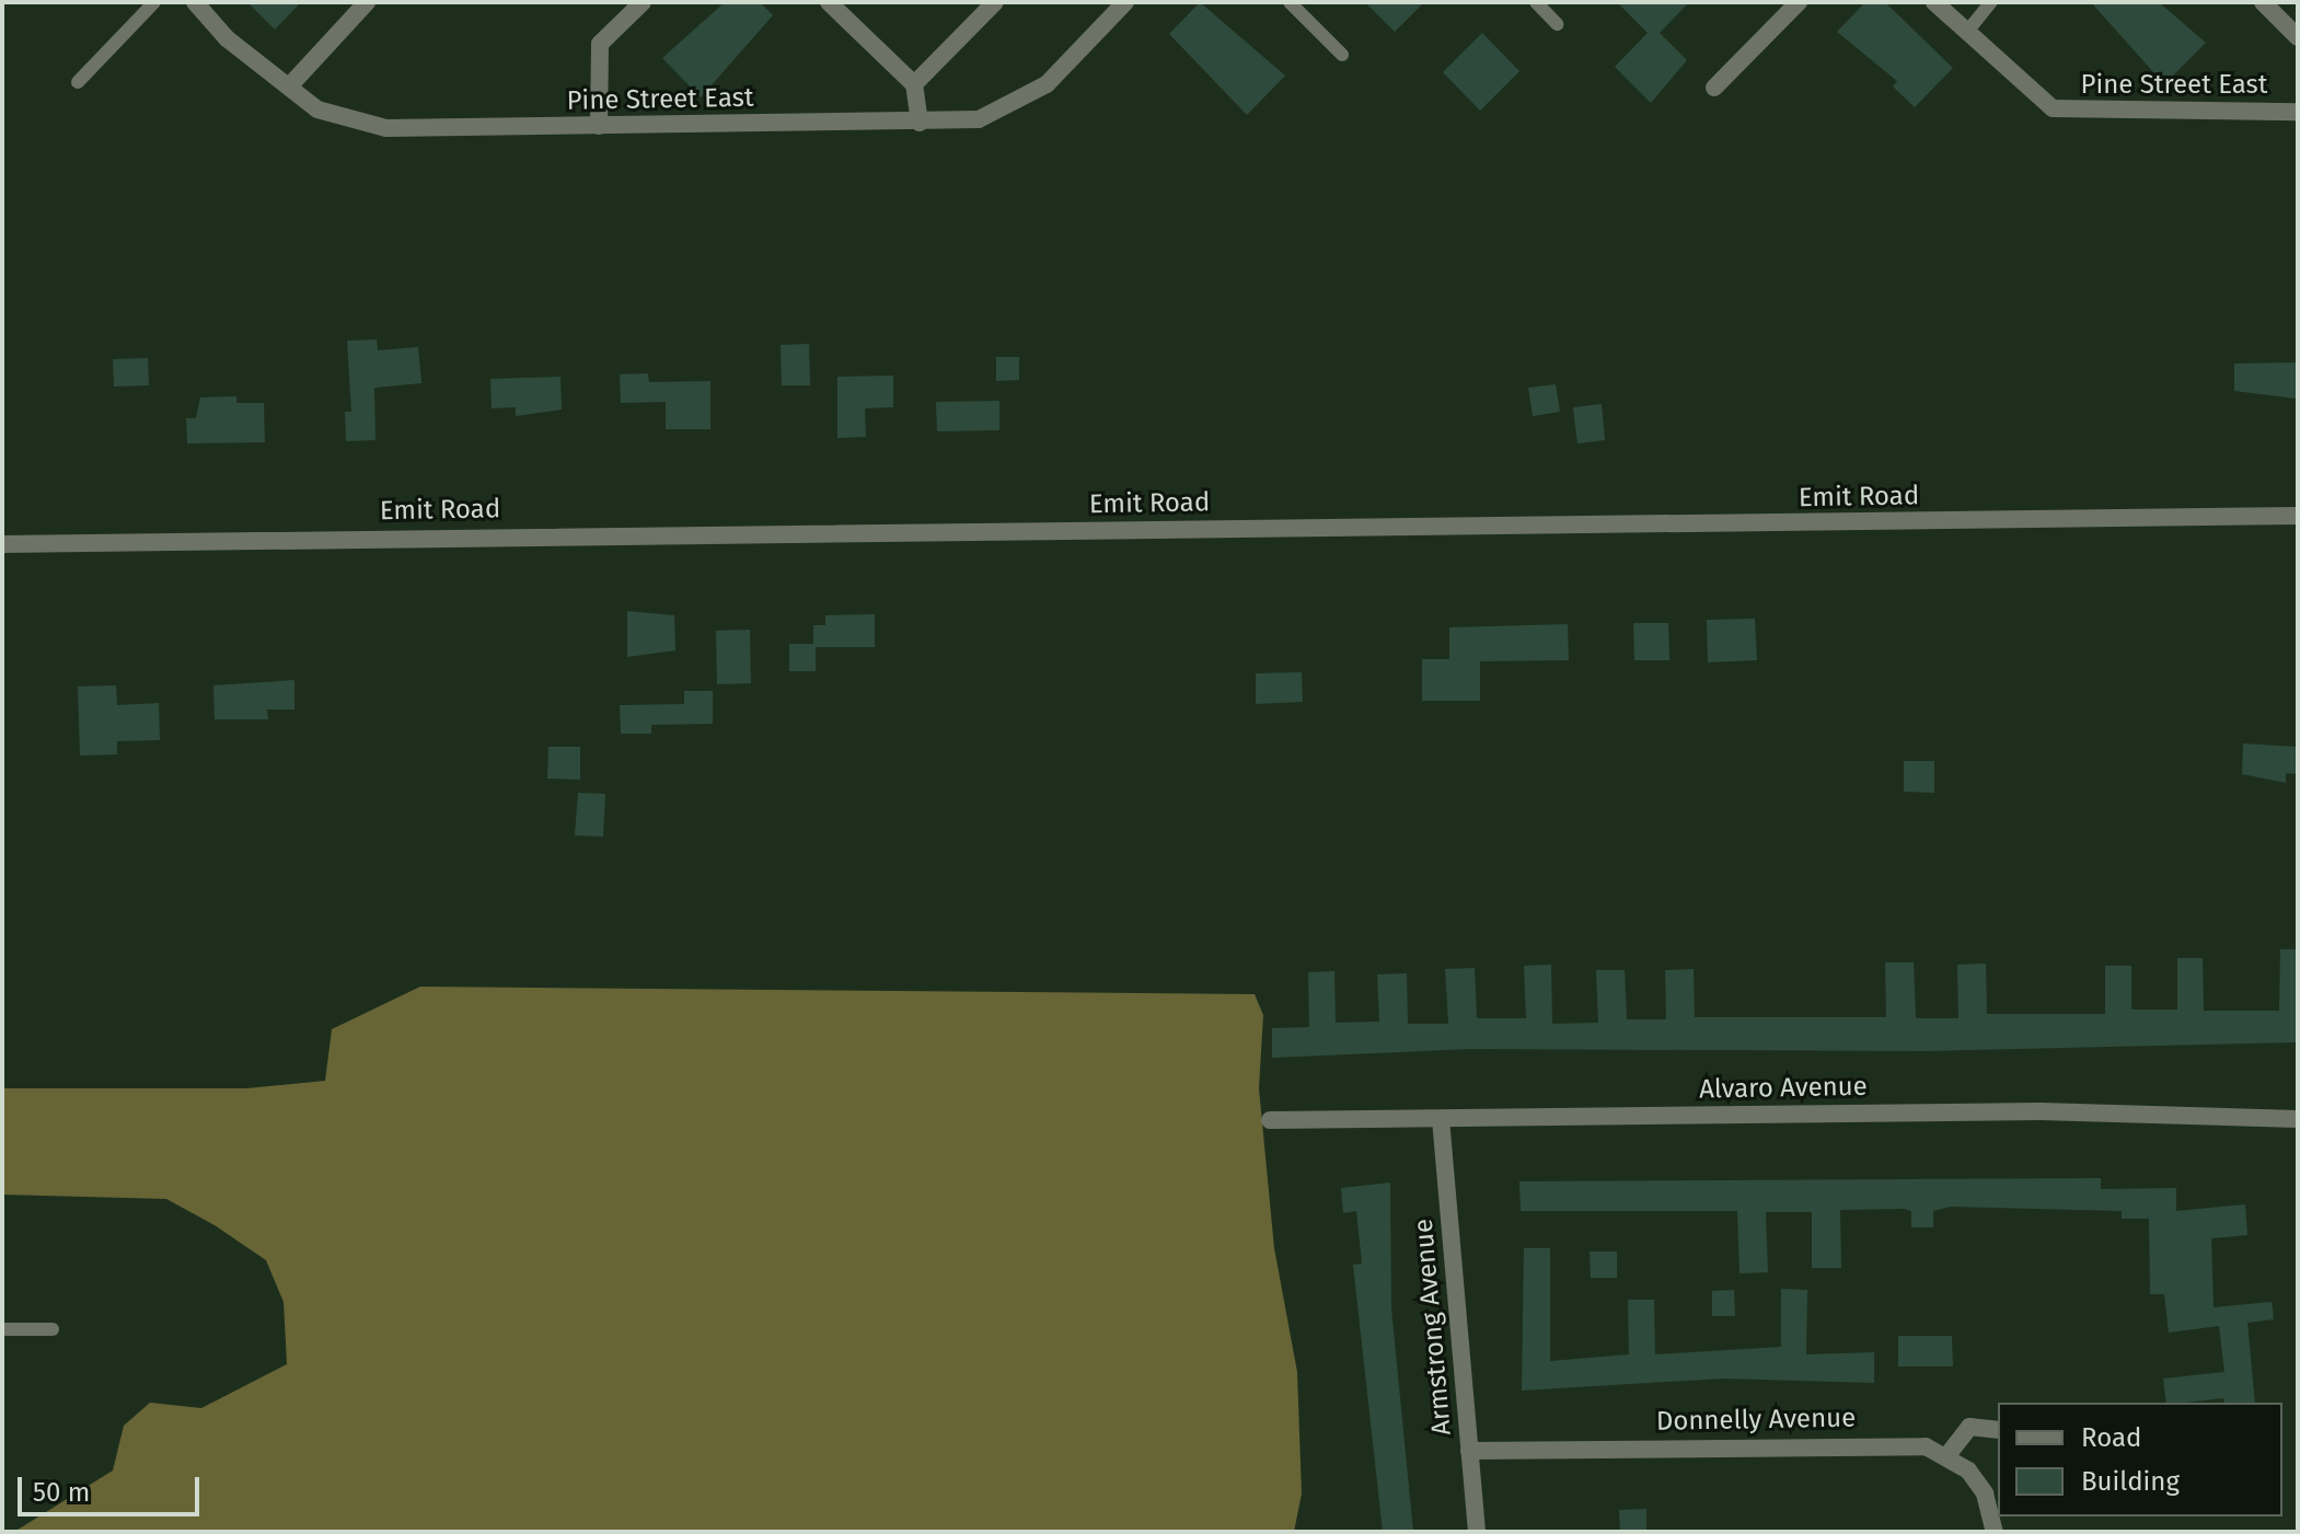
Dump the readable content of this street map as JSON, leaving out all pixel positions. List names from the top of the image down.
{
  "streets": {
    "street": [
      "Pine Street East",
      "Emit Road",
      "Alvaro Avenue",
      "Armstrong Avenue",
      "Donnelly Avenue"
    ]
  },
  "crossings": [
    ["Alvaro Avenue", "Armstrong Avenue"],
    ["Armstrong Avenue", "Donnelly Avenue"]
  ],
  "legend": ["Road", "Building"],
  "scale_bar": "50 m"
}
